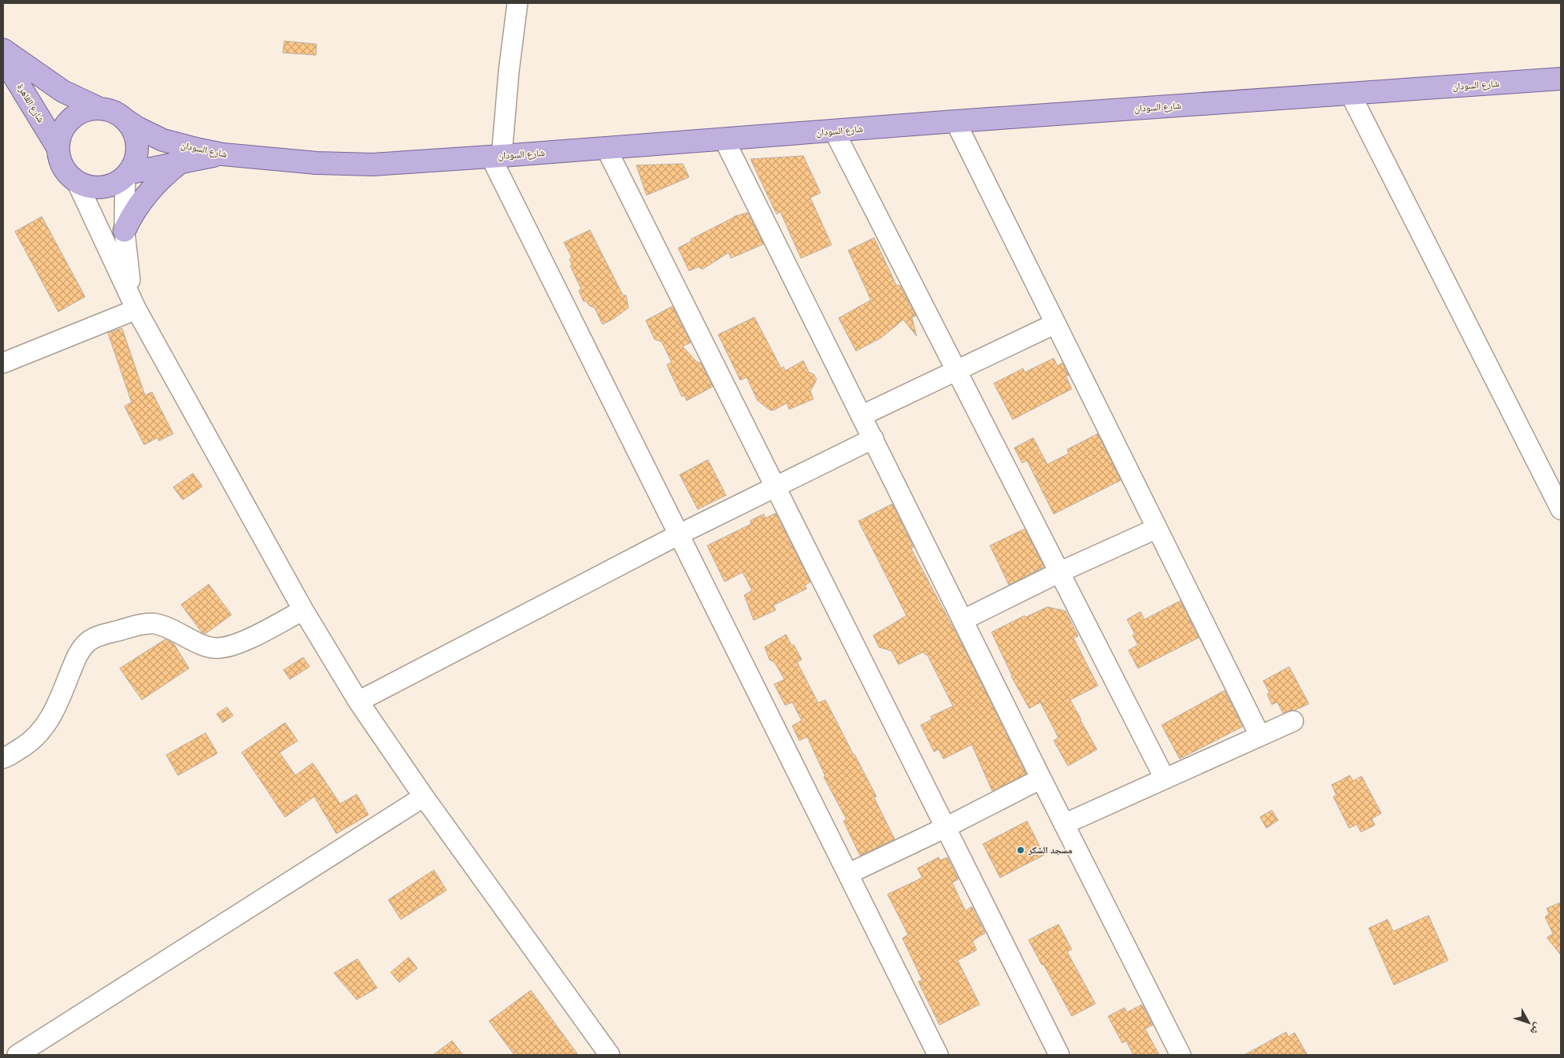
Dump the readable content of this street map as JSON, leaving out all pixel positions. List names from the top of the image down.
{
  "streets": {
    "main road": ["شارع السودان", "شارع القاهرة"]
  },
  "crossings": [
    ["شارع السودان", "شارع القاهرة"]
  ],
  "places": ["مسجد الشكر"],
  "north": "bottom right"
}
